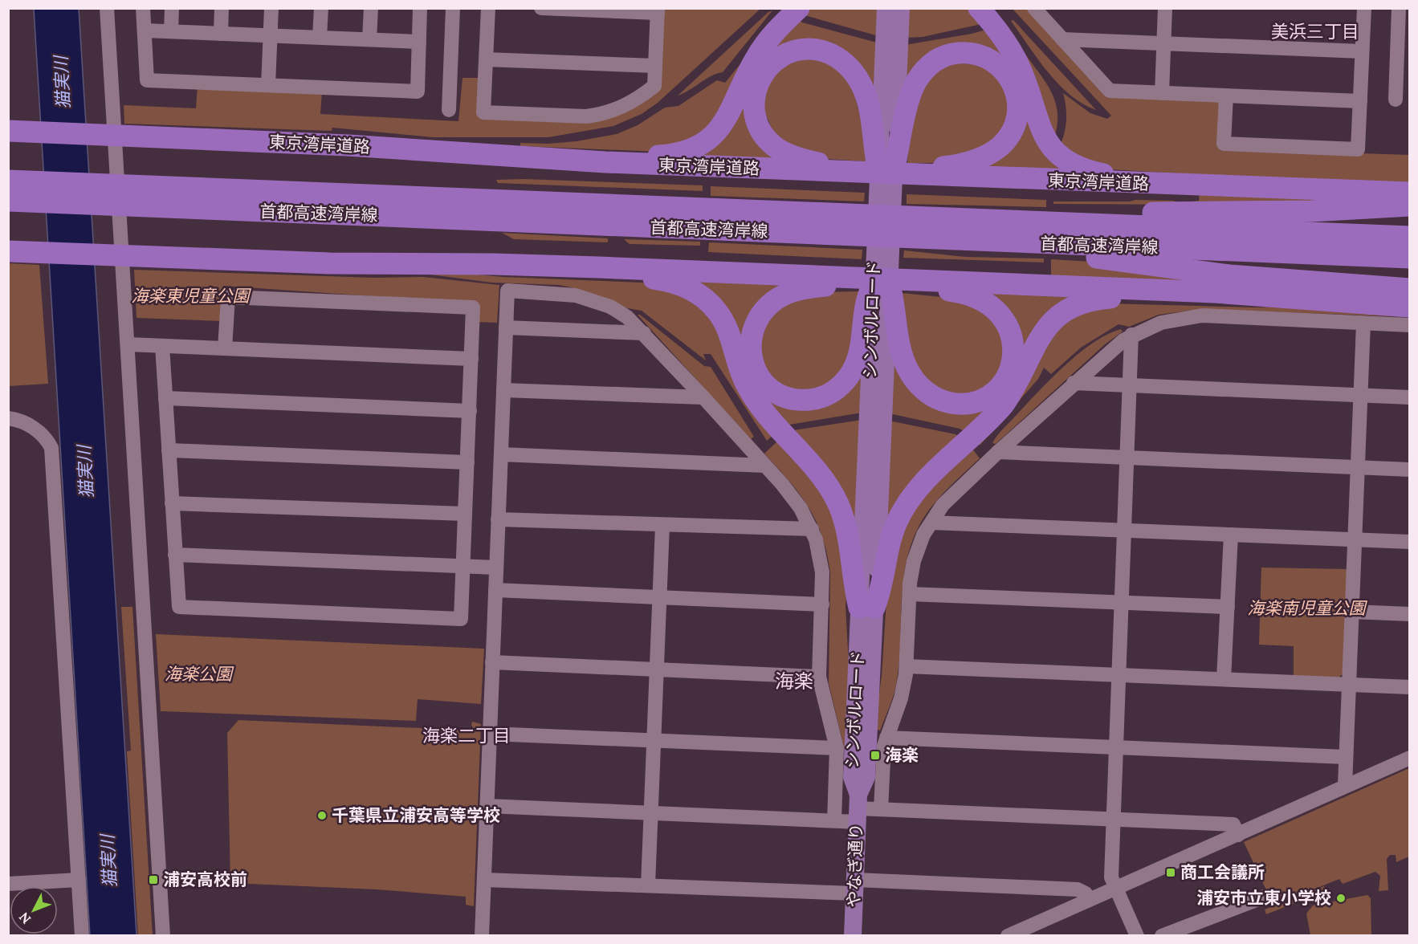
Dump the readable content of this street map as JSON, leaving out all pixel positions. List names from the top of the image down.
{
  "streets": {
    "highway": ["東京湾岸道路", "首都高速湾岸線"],
    "main road": ["シンボルロード", "やなぎ通り"]
  },
  "crossings": [
    ["東京湾岸道路", "シンボルロード"],
    ["シンボルロード", "やなぎ通り"]
  ],
  "districts": ["美浜三丁目", "海楽", "海楽二丁目"],
  "water": ["猫実川"],
  "parks": ["海楽東児童公園", "海楽南児童公園", "海楽公園"],
  "places": {
    "transit": ["海楽", "商工会議所", "浦安高校前"],
    "other": ["千葉県立浦安高等学校", "浦安市立東小学校"]
  },
  "north": "bottom left"
}
